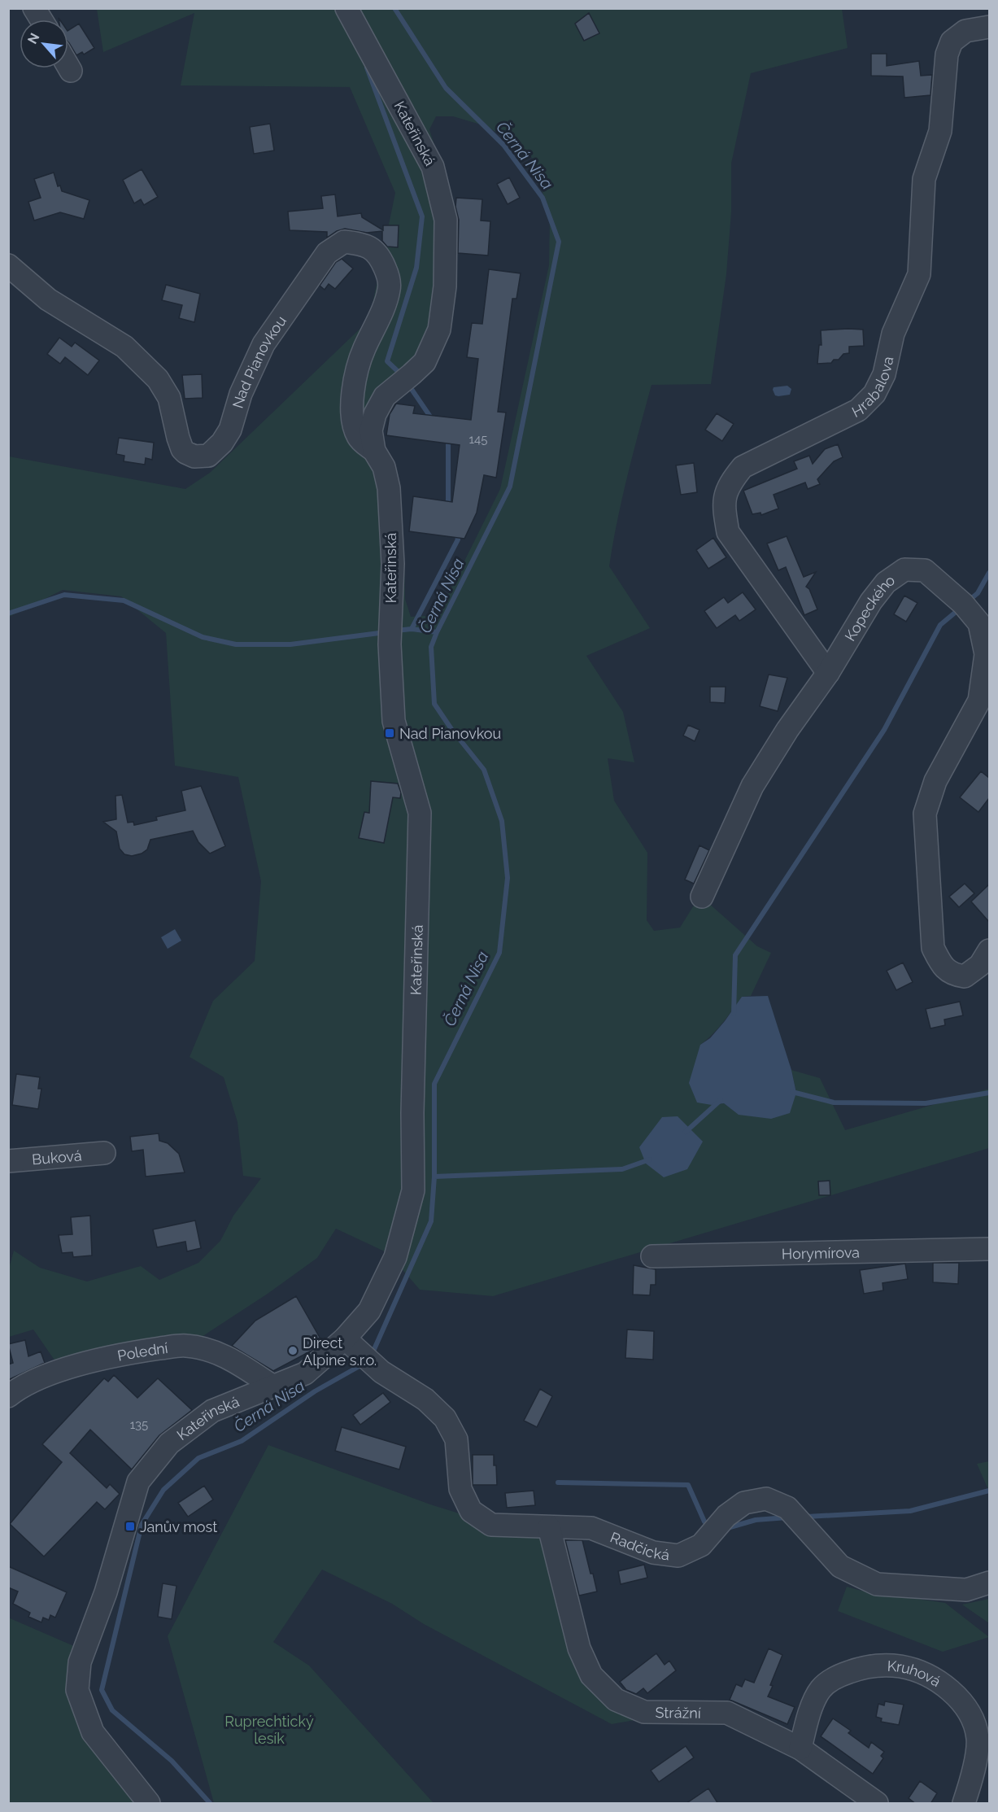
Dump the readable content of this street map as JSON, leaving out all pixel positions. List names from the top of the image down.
{
  "streets": {
    "street": [
      "Kateřinská",
      "Nad Pianovkou",
      "Hrabalova",
      "Kopeckého",
      "Buková",
      "Horymírova",
      "Polední",
      "Radčická",
      "Kruhová",
      "Strážní"
    ]
  },
  "crossings": [
    ["Kateřinská", "Nad Pianovkou"],
    ["Kateřinská", "Polední"],
    ["Kateřinská", "Radčická"],
    ["Hrabalova", "Kopeckého"],
    ["Radčická", "Strážní"],
    ["Kruhová", "Strážní"]
  ],
  "water": ["Černá Nisa"],
  "parks": ["Ruprechtický lesík"],
  "places": {
    "transit": ["Nad Pianovkou", "Janův most"],
    "other": ["Direct Alpine s.r.o."]
  },
  "house_numbers": ["145", "135"],
  "north": "top left"
}
